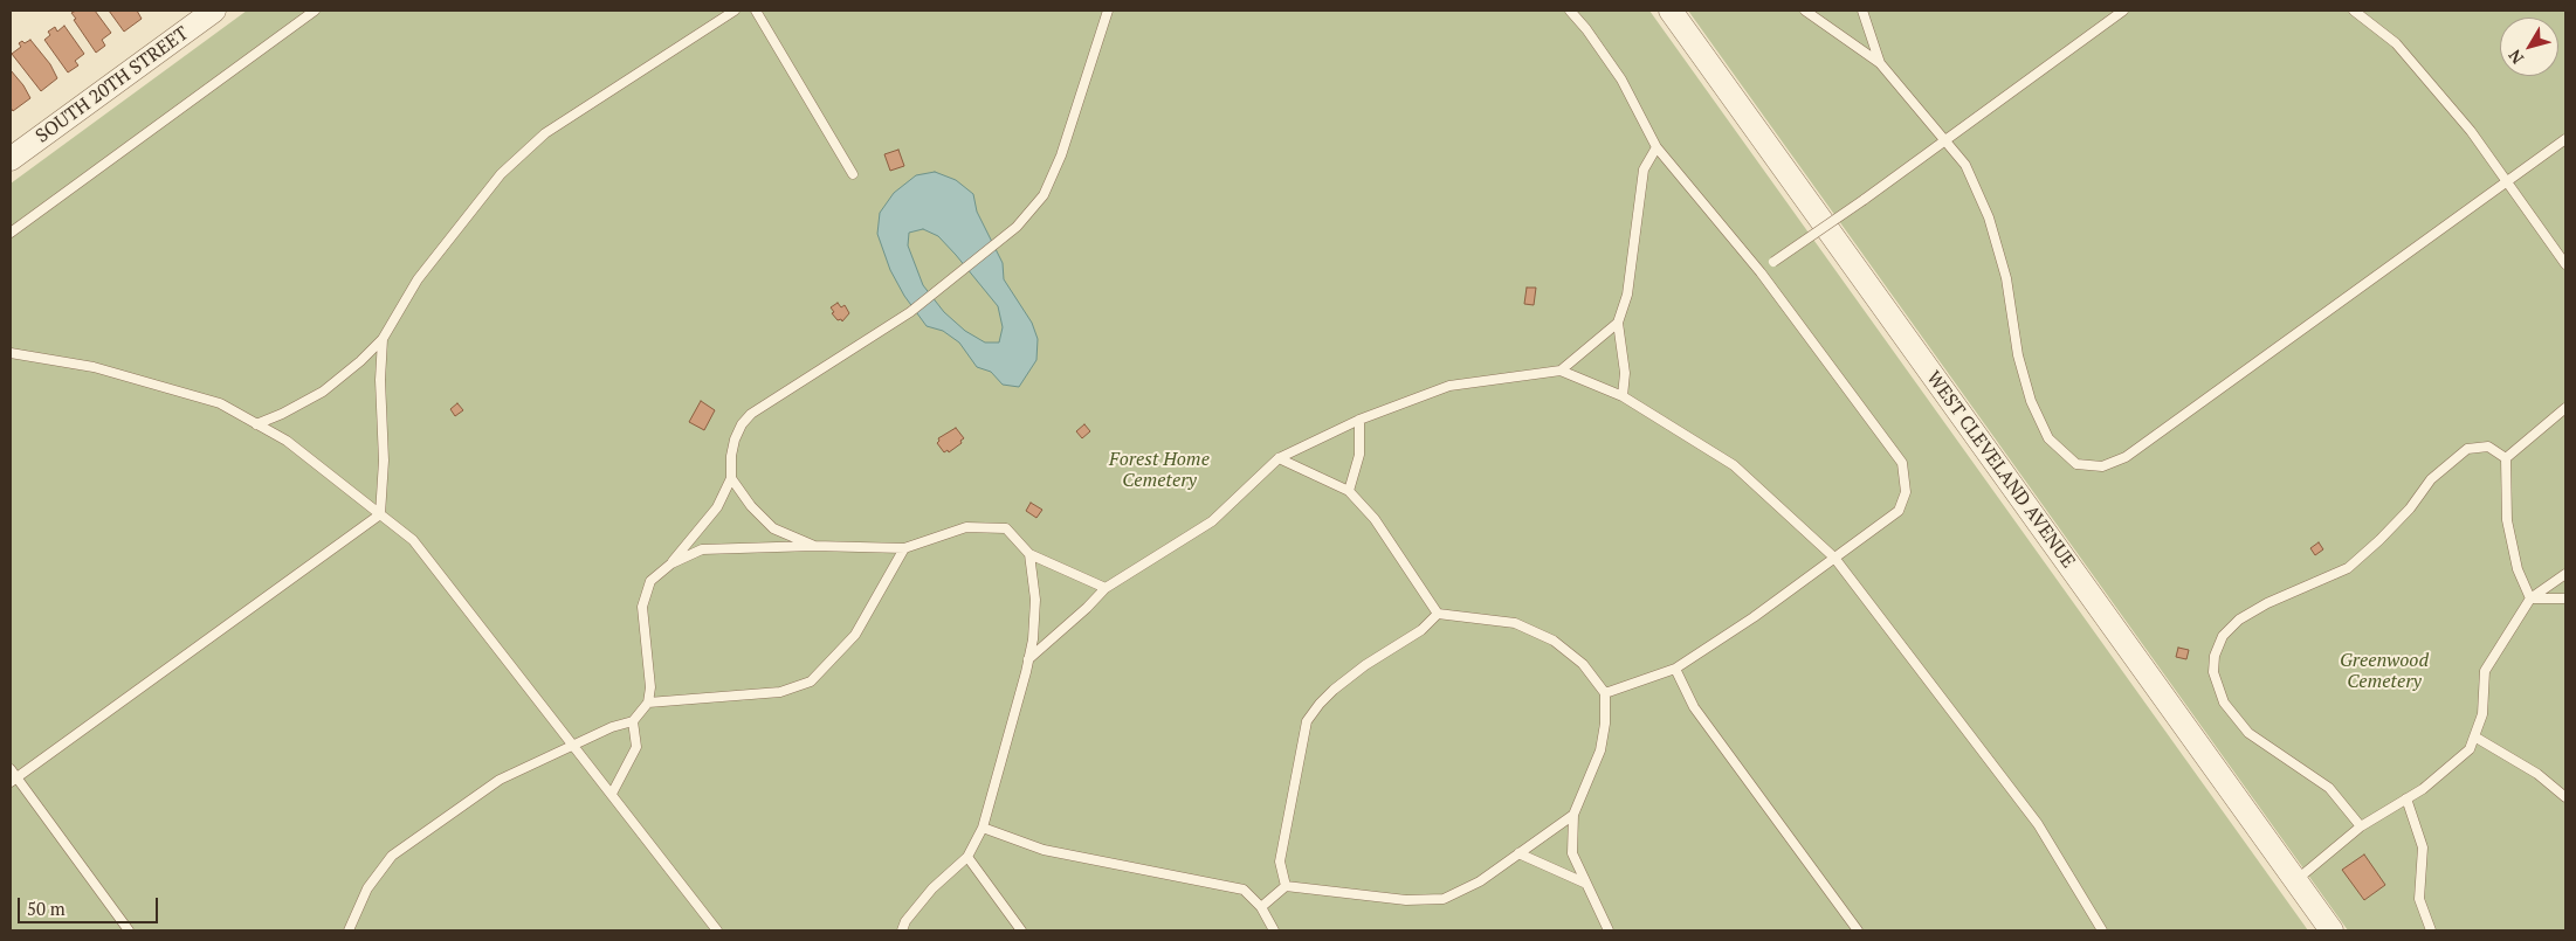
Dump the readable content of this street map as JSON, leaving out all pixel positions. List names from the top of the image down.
{
  "streets": {
    "street": ["SOUTH 20TH STREET", "WEST CLEVELAND AVENUE"]
  },
  "parks": ["Forest Home Cemetery", "Greenwood Cemetery"],
  "scale_bar": "50 m",
  "north": "bottom left"
}
